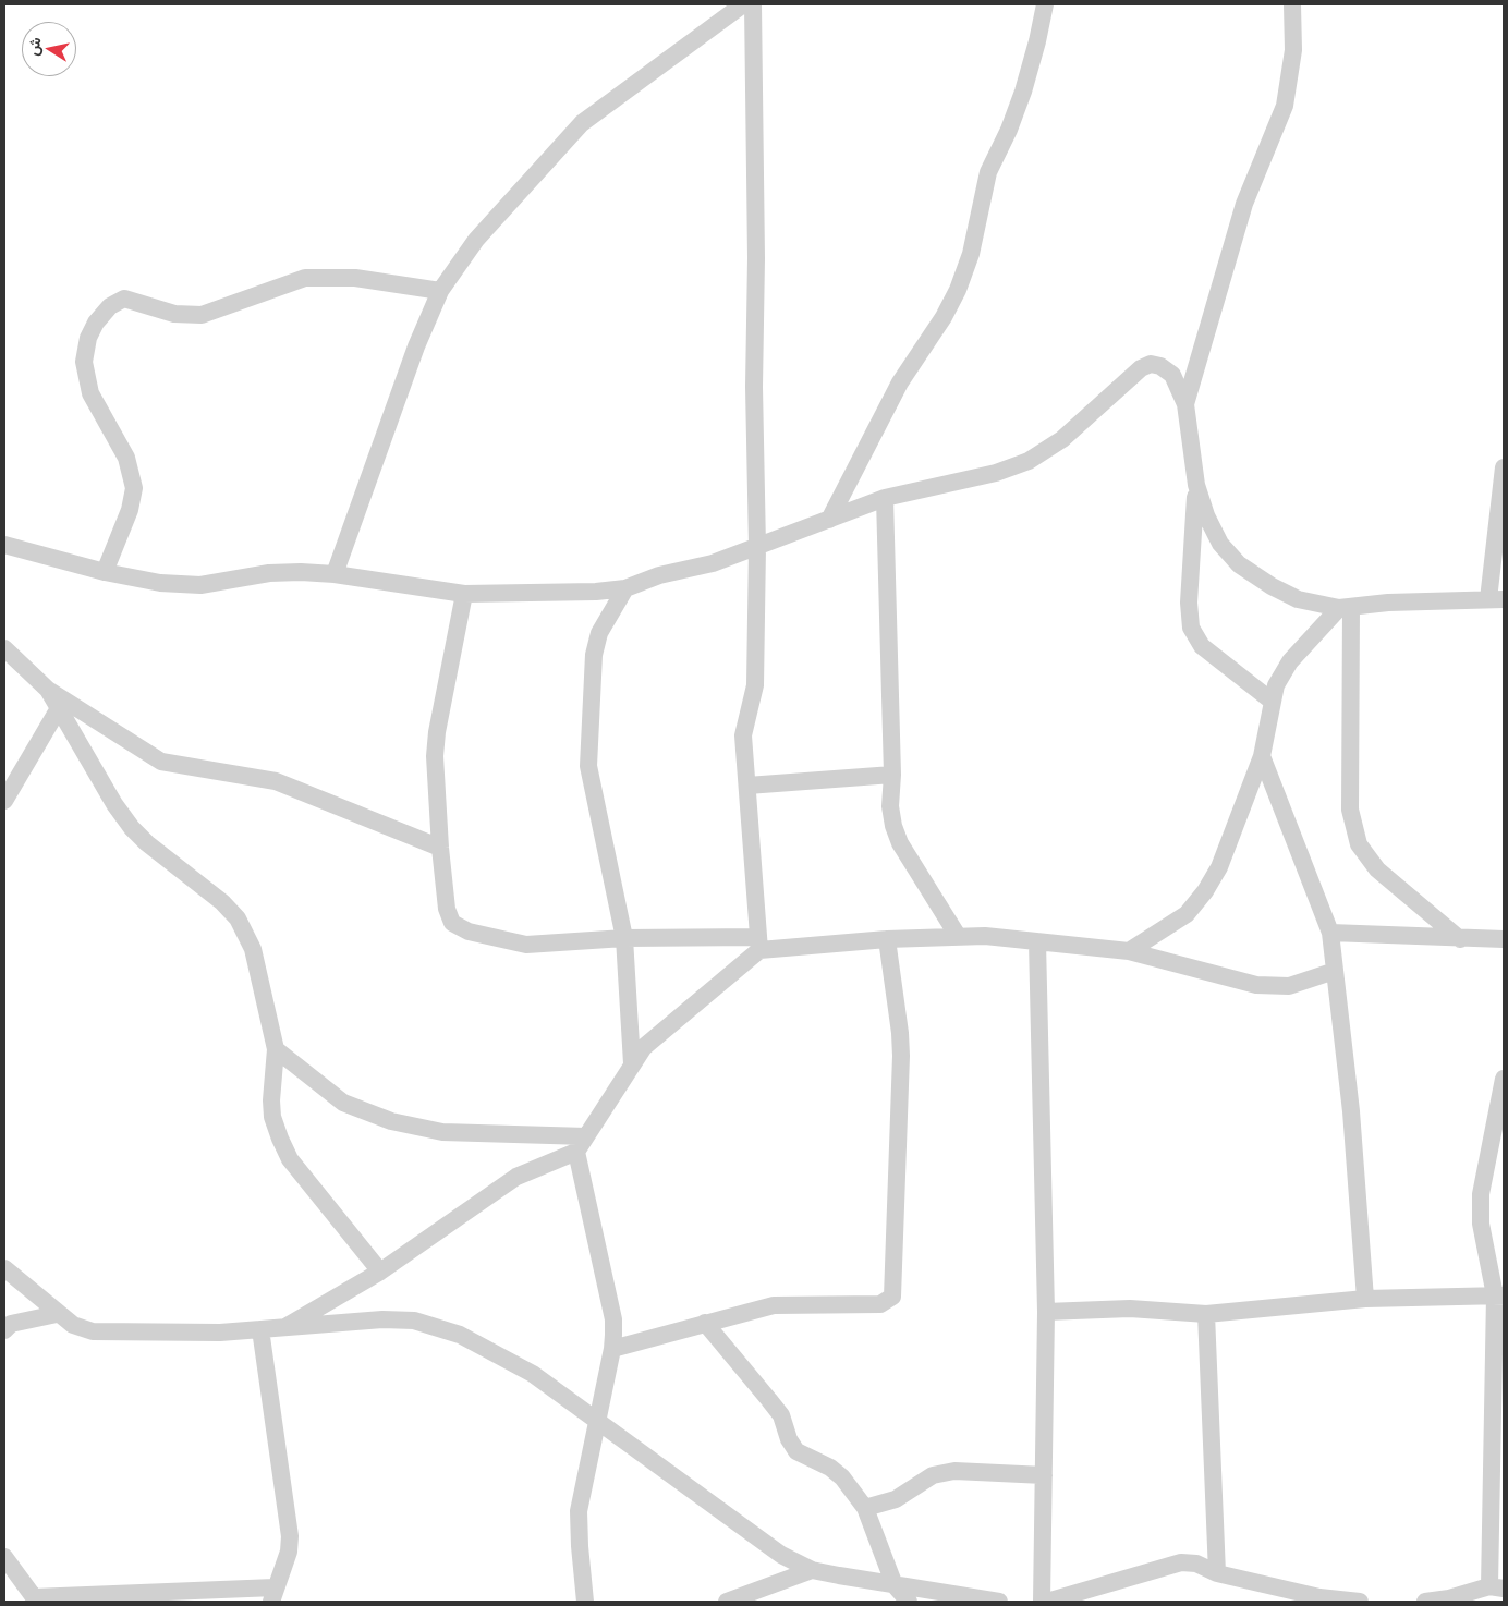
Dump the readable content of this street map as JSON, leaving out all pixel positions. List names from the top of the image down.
{
  "north": "left"
}
